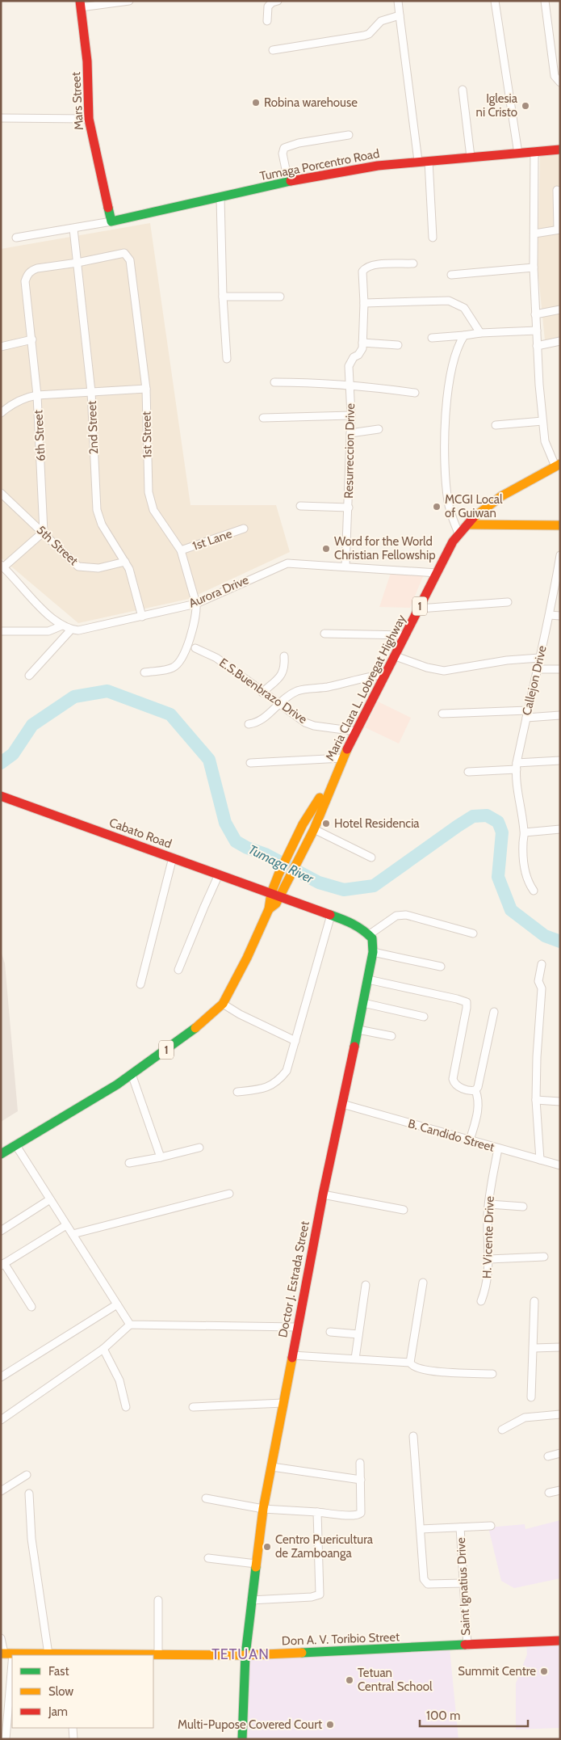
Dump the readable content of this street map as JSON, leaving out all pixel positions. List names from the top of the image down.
{
  "streets": {
    "main road": [
      "Mars Street",
      "Tumaga Porcentro Road",
      "1",
      "Maria Clara L. Lobregat Highway",
      "Cabato Road",
      "Doctor J. Estrada Street",
      "Don A. V. Toribio Street"
    ],
    "street": [
      "2nd Street",
      "1st Street",
      "6th Street",
      "Resurreccion Drive",
      "1st Lane",
      "5th Street",
      "Aurora Drive",
      "Callejon Drive",
      "E.S.Buenbrazo Drive",
      "B. Candido Street",
      "H. Vicente Drive",
      "Saint Ignatius Drive"
    ]
  },
  "crossings": [
    ["Mars Street", "Tumaga Porcentro Road"],
    ["2nd Street", "1st Street"],
    ["2nd Street", "6th Street"],
    ["2nd Street", "5th Street"],
    ["2nd Street", "Aurora Drive"],
    ["1st Street", "6th Street"],
    ["1st Street", "1st Lane"],
    ["1st Street", "Aurora Drive"],
    ["6th Street", "5th Street"],
    ["Resurreccion Drive", "Aurora Drive"],
    ["Aurora Drive", "Maria Clara L. Lobregat Highway"],
    ["Maria Clara L. Lobregat Highway", "E.S.Buenbrazo Drive"],
    ["Maria Clara L. Lobregat Highway", "Cabato Road"],
    ["B. Candido Street", "H. Vicente Drive"],
    ["B. Candido Street", "Doctor J. Estrada Street"],
    ["Doctor J. Estrada Street", "Don A. V. Toribio Street"],
    ["Saint Ignatius Drive", "Don A. V. Toribio Street"]
  ],
  "districts": ["TETUAN"],
  "water": ["Tumaga River"],
  "places": [
    "Robina warehouse",
    "Iglesia ni Cristo",
    "MCGI Local of Guiwan",
    "Word for the World Christian Fellowship",
    "Hotel Residencia",
    "Centro Puericultura de Zamboanga",
    "Summit Centre",
    "Tetuan Central School",
    "Multi-Pupose Covered Court"
  ],
  "legend": ["Fast", "Slow", "Jam"],
  "scale_bar": "100 m"
}
